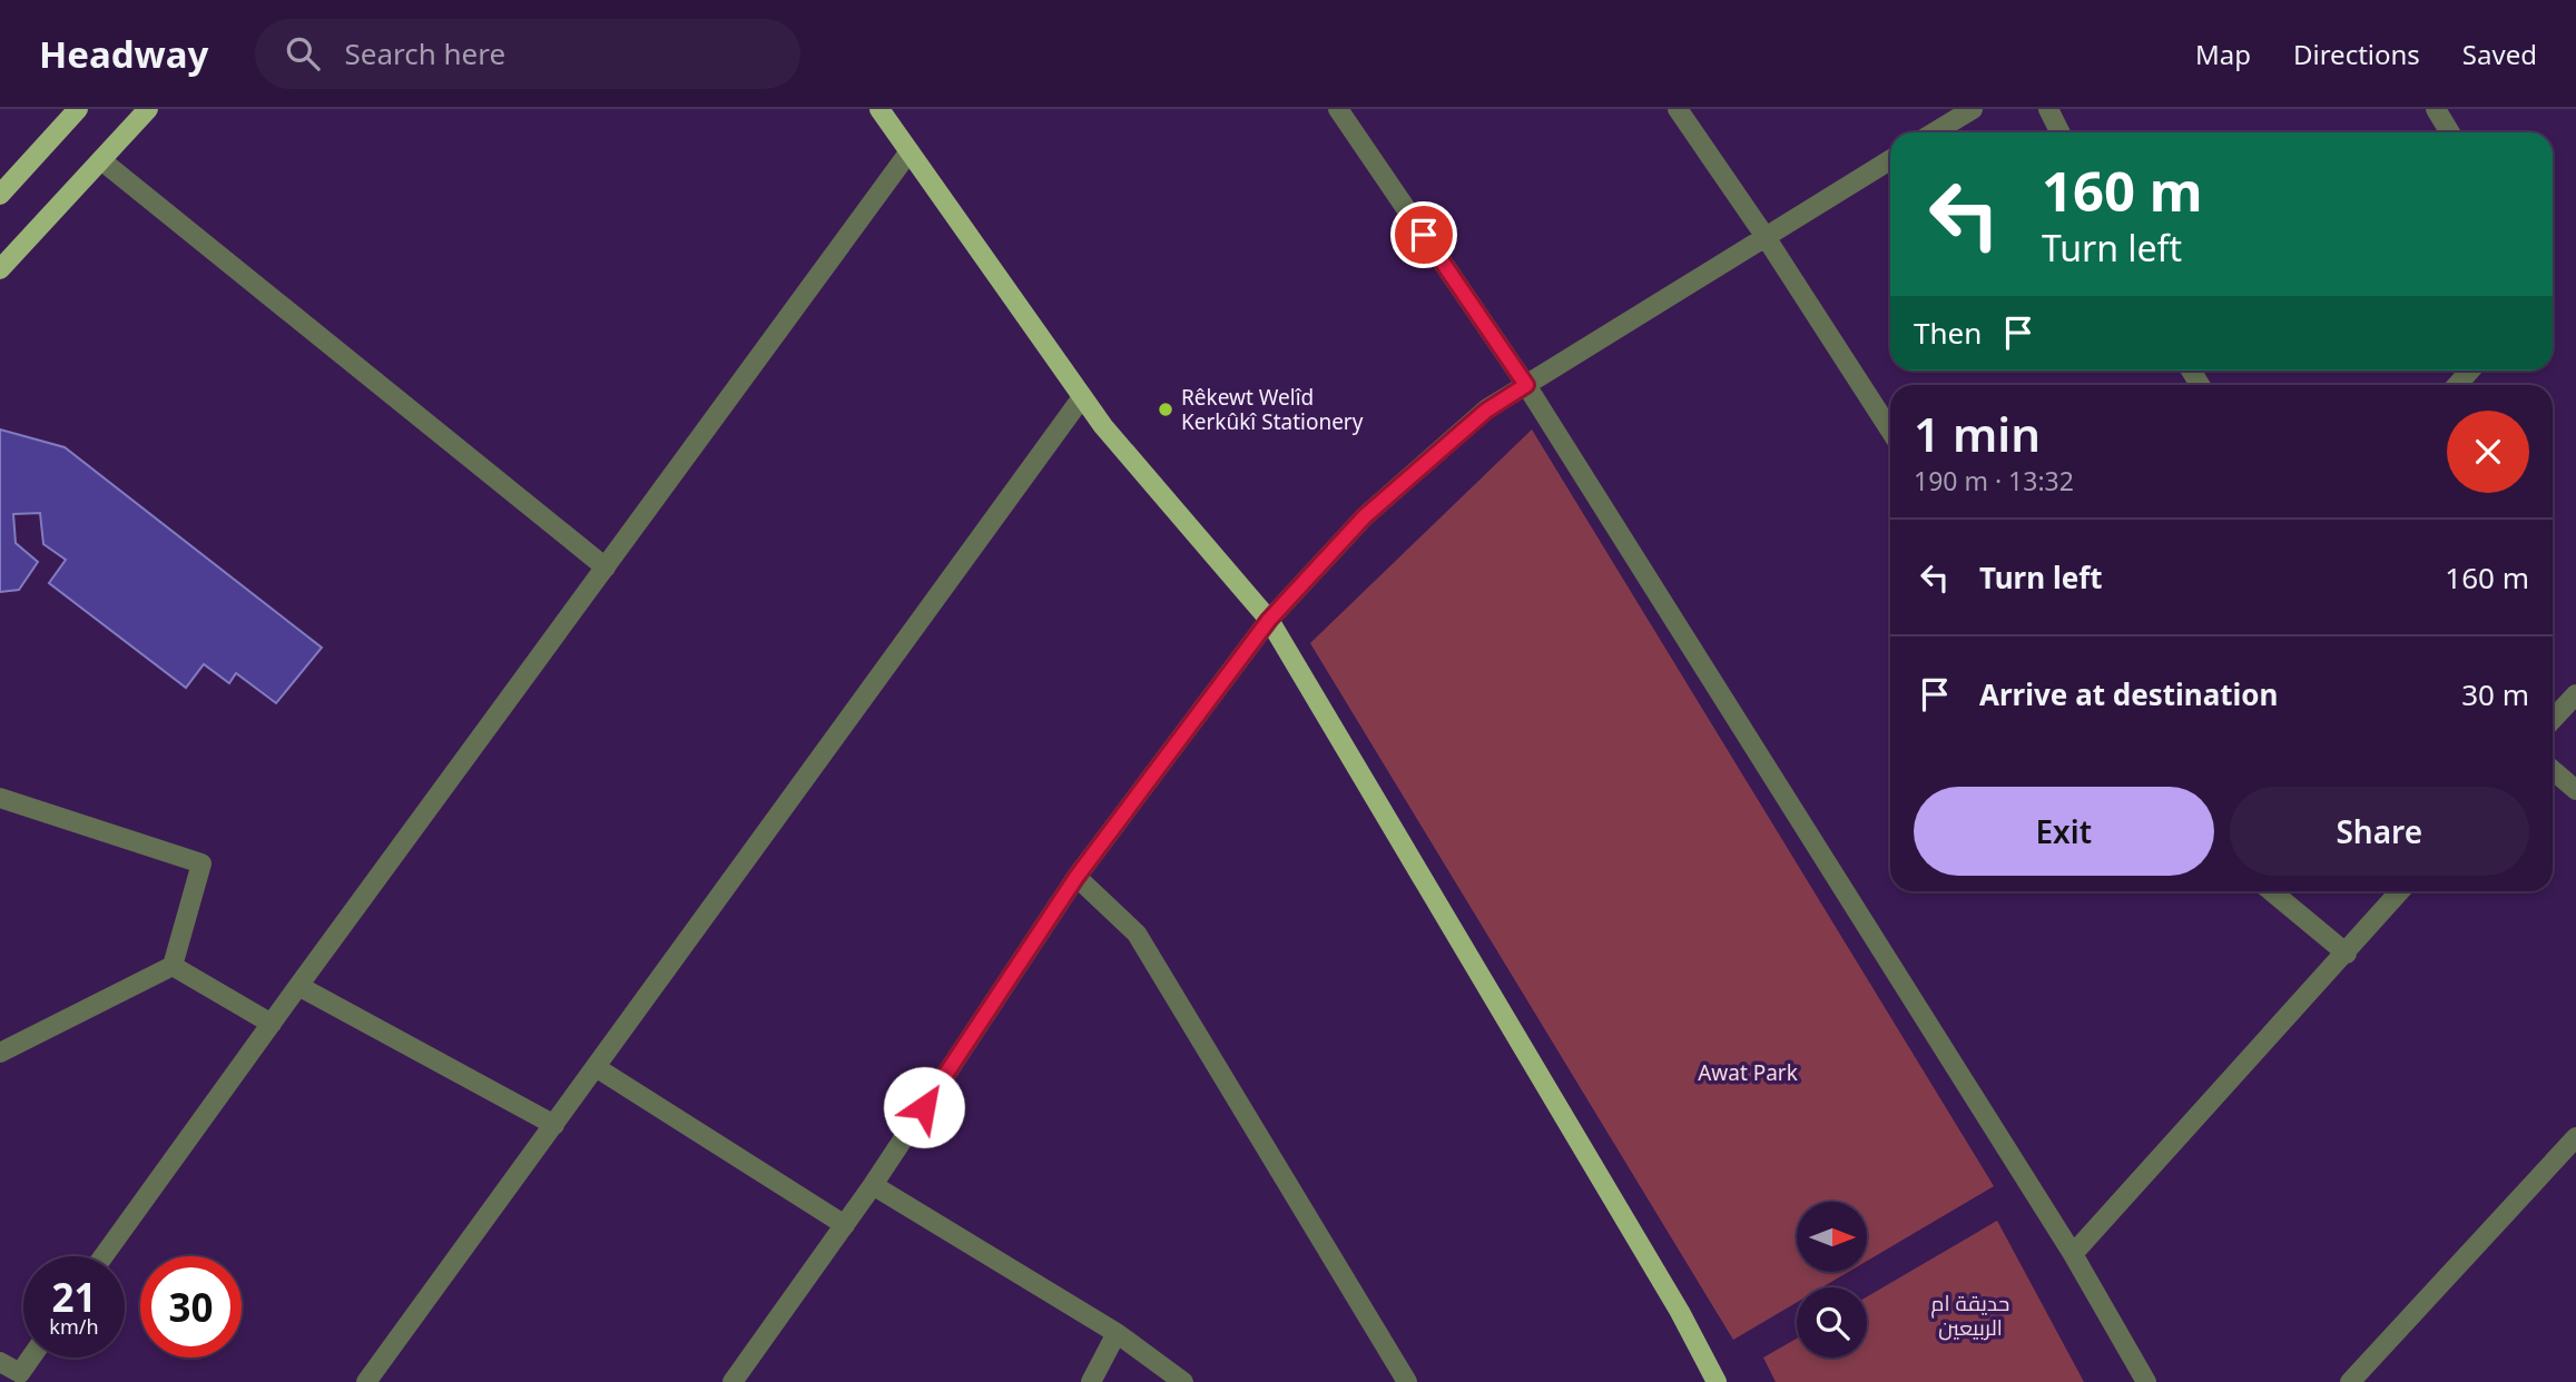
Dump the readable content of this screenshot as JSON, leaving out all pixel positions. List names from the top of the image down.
{
  "parks": ["Awat Park", "حديقة ام الربيعين"],
  "places": ["Rêkewt Welîd Kerkûkî Stationery"],
  "north": "right",
  "page": {
    "header": "Headway",
    "search": "Search here",
    "nav": ["Map", "Directions", "Saved"],
    "turn": ["160 m", "Turn left"],
    "then": "Then",
    "heading": ["1 min", "190 m · 13:32"],
    "list": [
      {
        "name": "Turn left",
        "value": "160 m"
      },
      {
        "name": "Arrive at destination",
        "value": "30 m"
      }
    ],
    "buttons": ["Exit", "Share"],
    "speed": "21 km/h",
    "limit": "30"
  }
}
